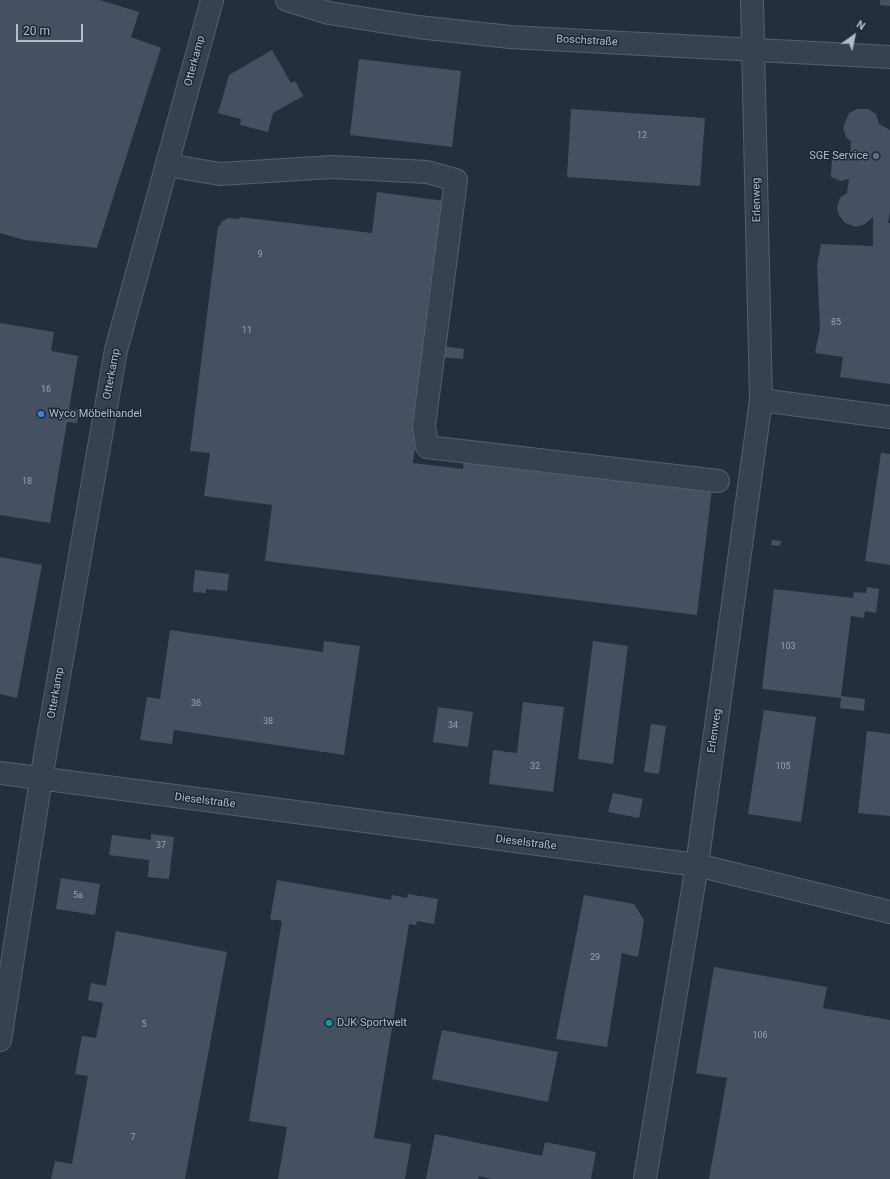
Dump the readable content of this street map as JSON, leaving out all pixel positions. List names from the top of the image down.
{
  "streets": {
    "street": [
      "Boschstraße",
      "Otterkamp",
      "Erlenweg",
      "Dieselstraße"
    ]
  },
  "crossings": [
    ["Boschstraße", "Erlenweg"],
    ["Otterkamp", "Dieselstraße"],
    ["Erlenweg", "Dieselstraße"]
  ],
  "places": ["SGE Service", "Wyco Möbelhandel", "DJK Sportwelt"],
  "house_numbers": [
    "12",
    "9",
    "85",
    "11",
    "16",
    "18",
    "103",
    "36",
    "38",
    "34",
    "32",
    "105",
    "37",
    "5a",
    "29",
    "5",
    "106",
    "7"
  ],
  "scale_bar": "20 m",
  "north": "top right"
}
